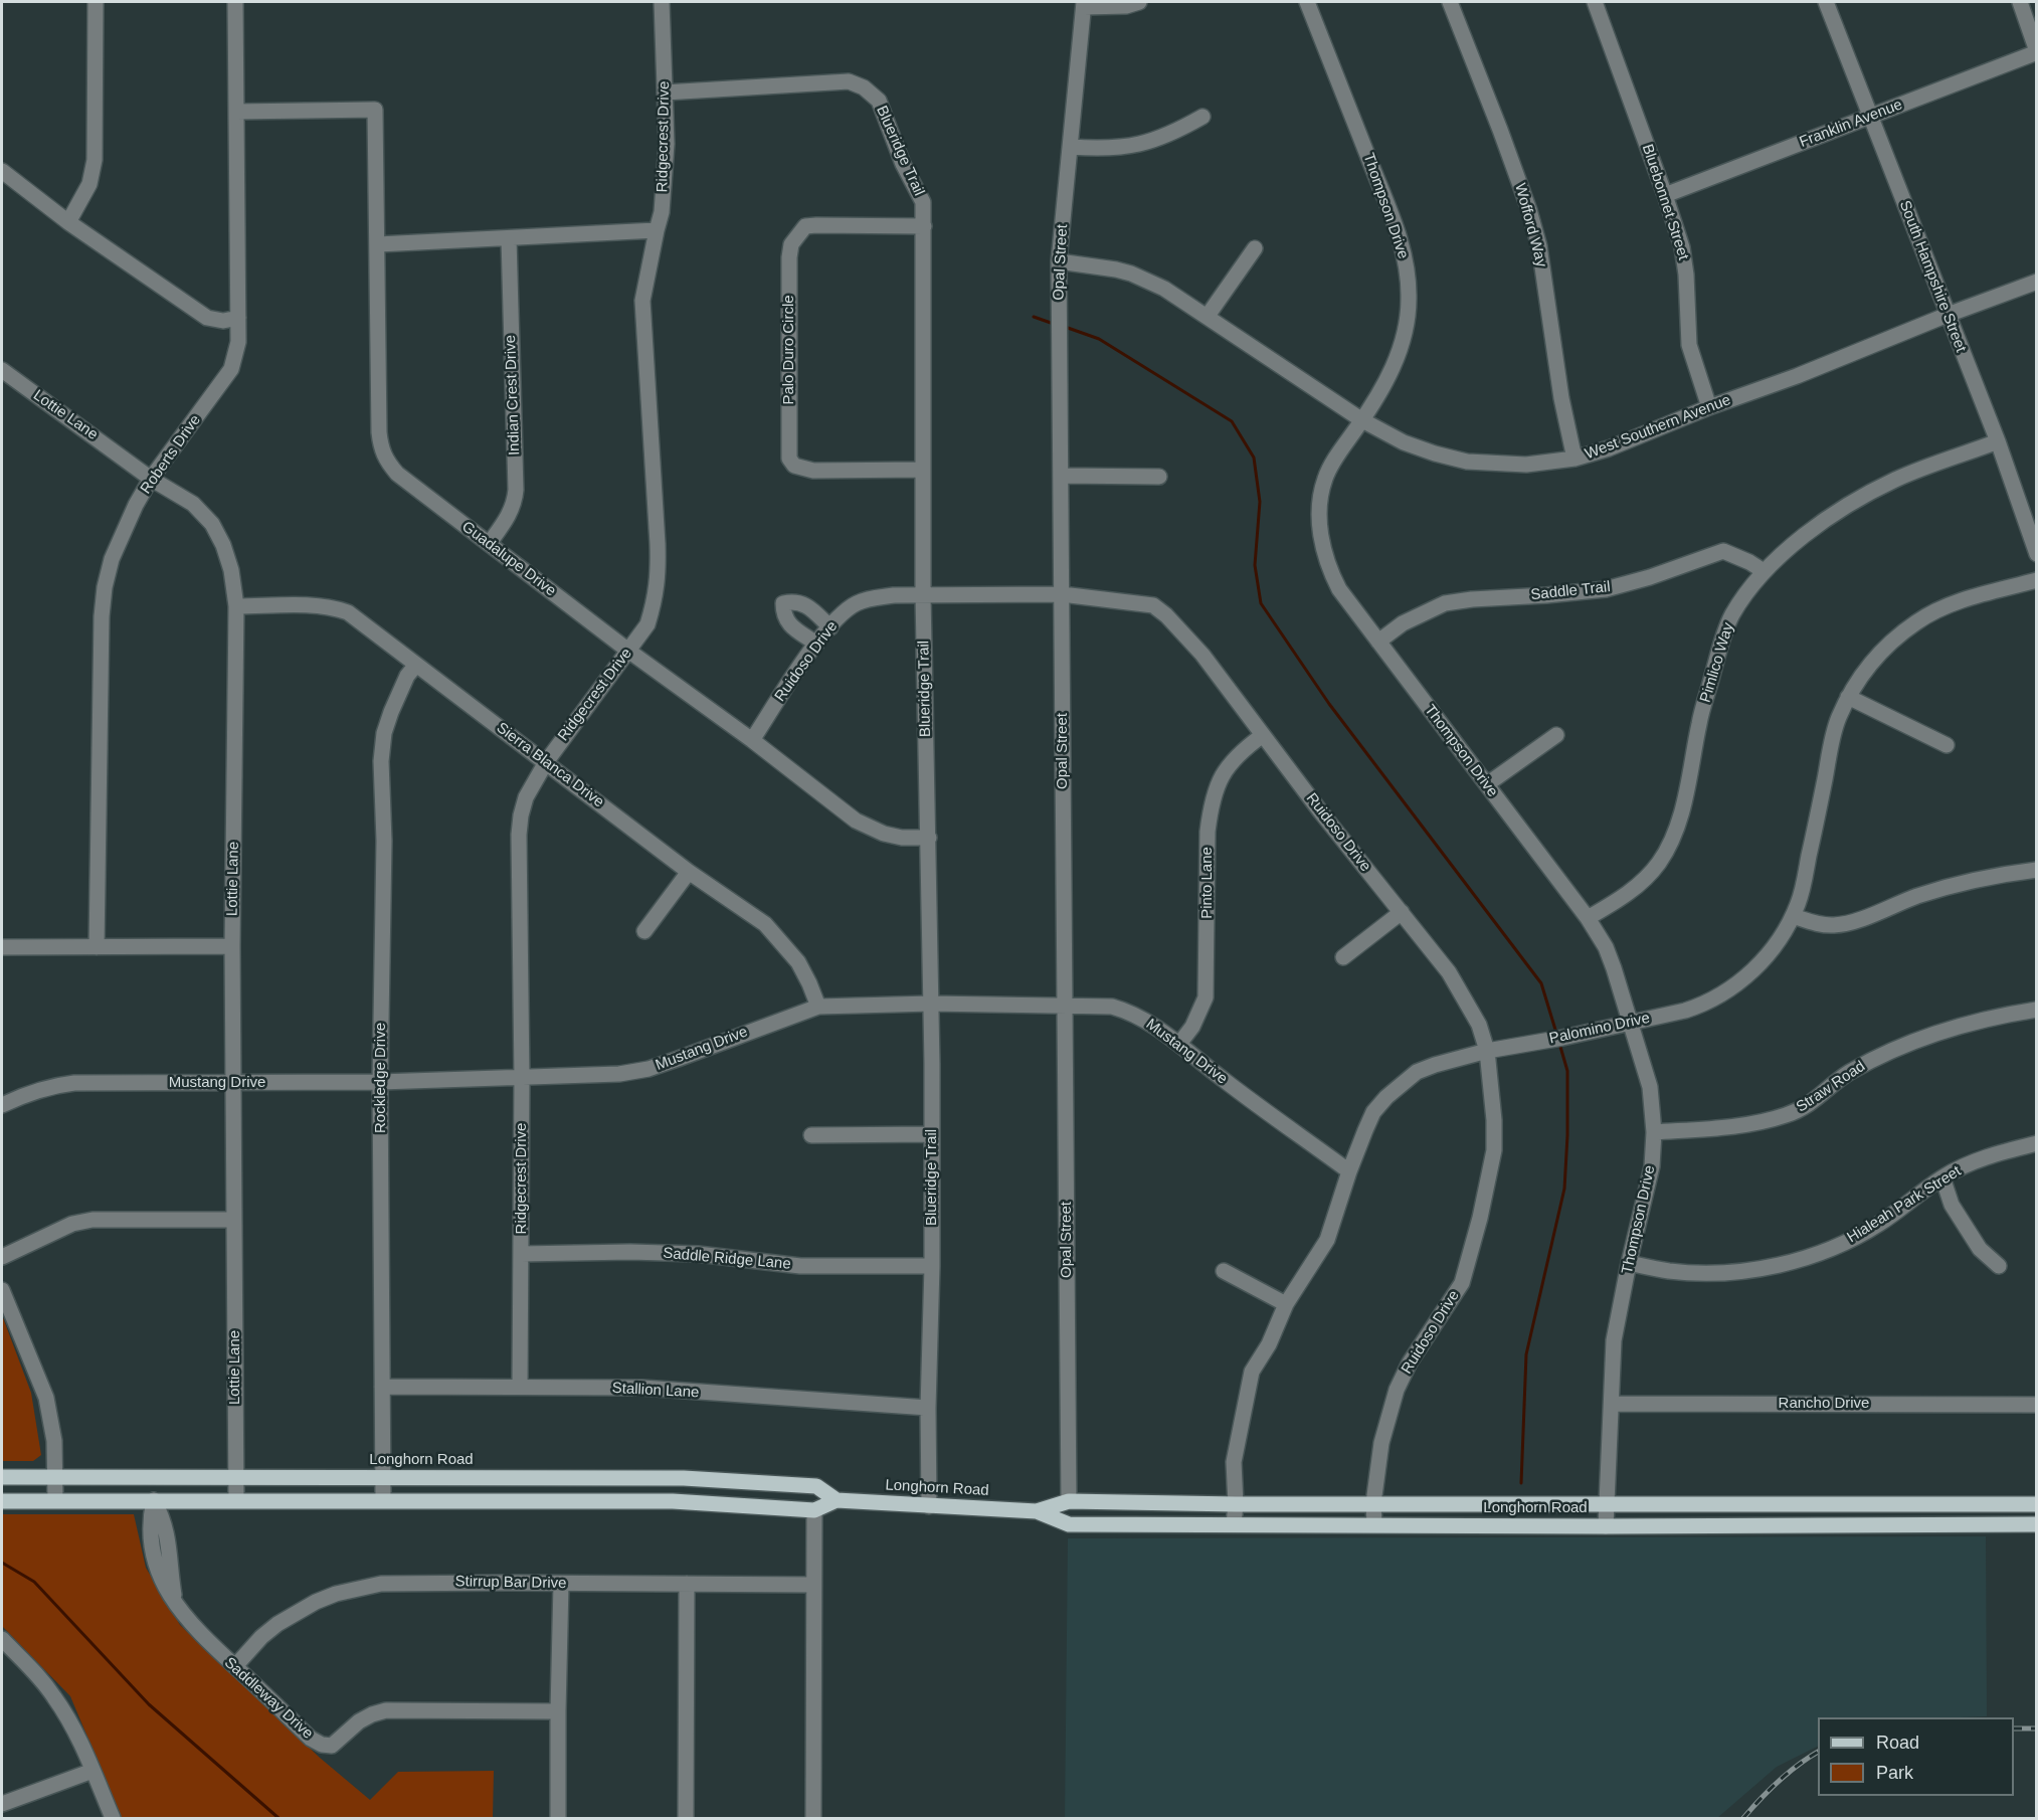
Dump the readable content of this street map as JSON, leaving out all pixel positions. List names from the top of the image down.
{
  "streets": {
    "main road": ["Longhorn Road"],
    "street": [
      "Franklin Avenue",
      "Ridgecrest Drive",
      "Blueridge Trail",
      "Bluebonnet Street",
      "Thompson Drive",
      "Wofford Way",
      "Opal Street",
      "South Hampshire Street",
      "Palo Duro Circle",
      "Indian Crest Drive",
      "Lottie Lane",
      "West Southern Avenue",
      "Roberts Drive",
      "Guadalupe Drive",
      "Saddle Trail",
      "Ruidoso Drive",
      "Pimlico Way",
      "Sierra Blanca Drive",
      "Pinto Lane",
      "Palomino Drive",
      "Mustang Drive",
      "Rockledge Drive",
      "Straw Road",
      "Hialeah Park Street",
      "Saddle Ridge Lane",
      "Stallion Lane",
      "Rancho Drive",
      "Stirrup Bar Drive",
      "Saddleway Drive"
    ]
  },
  "crossings": [
    ["Franklin Avenue", "Bluebonnet Street"],
    ["Franklin Avenue", "South Hampshire Street"],
    ["Ridgecrest Drive", "Blueridge Trail"],
    ["Ridgecrest Drive", "Guadalupe Drive"],
    ["Ridgecrest Drive", "Sierra Blanca Drive"],
    ["Ridgecrest Drive", "Mustang Drive"],
    ["Ridgecrest Drive", "Saddle Ridge Lane"],
    ["Ridgecrest Drive", "Stallion Lane"],
    ["Blueridge Trail", "Palo Duro Circle"],
    ["Blueridge Trail", "Guadalupe Drive"],
    ["Blueridge Trail", "Ruidoso Drive"],
    ["Blueridge Trail", "Mustang Drive"],
    ["Blueridge Trail", "Saddle Ridge Lane"],
    ["Blueridge Trail", "Stallion Lane"],
    ["Blueridge Trail", "Longhorn Road"],
    ["Bluebonnet Street", "West Southern Avenue"],
    ["Thompson Drive", "West Southern Avenue"],
    ["Thompson Drive", "Saddle Trail"],
    ["Thompson Drive", "Pimlico Way"],
    ["Thompson Drive", "Palomino Drive"],
    ["Thompson Drive", "Straw Road"],
    ["Thompson Drive", "Hialeah Park Street"],
    ["Thompson Drive", "Rancho Drive"],
    ["Thompson Drive", "Longhorn Road"],
    ["Wofford Way", "West Southern Avenue"],
    ["Opal Street", "West Southern Avenue"],
    ["Opal Street", "Ruidoso Drive"],
    ["Opal Street", "Mustang Drive"],
    ["Opal Street", "Longhorn Road"],
    ["South Hampshire Street", "West Southern Avenue"],
    ["South Hampshire Street", "Pimlico Way"],
    ["Indian Crest Drive", "Guadalupe Drive"],
    ["Lottie Lane", "Roberts Drive"],
    ["Lottie Lane", "Sierra Blanca Drive"],
    ["Lottie Lane", "Mustang Drive"],
    ["Lottie Lane", "Longhorn Road"],
    ["Roberts Drive", "Guadalupe Drive"],
    ["Guadalupe Drive", "Ruidoso Drive"],
    ["Saddle Trail", "Pimlico Way"],
    ["Ruidoso Drive", "Pinto Lane"],
    ["Ruidoso Drive", "Palomino Drive"],
    ["Ruidoso Drive", "Longhorn Road"],
    ["Sierra Blanca Drive", "Mustang Drive"],
    ["Sierra Blanca Drive", "Rockledge Drive"],
    ["Pinto Lane", "Mustang Drive"],
    ["Palomino Drive", "Mustang Drive"],
    ["Palomino Drive", "Longhorn Road"],
    ["Mustang Drive", "Rockledge Drive"],
    ["Rockledge Drive", "Stallion Lane"],
    ["Rockledge Drive", "Longhorn Road"],
    ["Longhorn Road", "Saddleway Drive"],
    ["Stirrup Bar Drive", "Saddleway Drive"]
  ],
  "legend": ["Road", "Park"]
}
